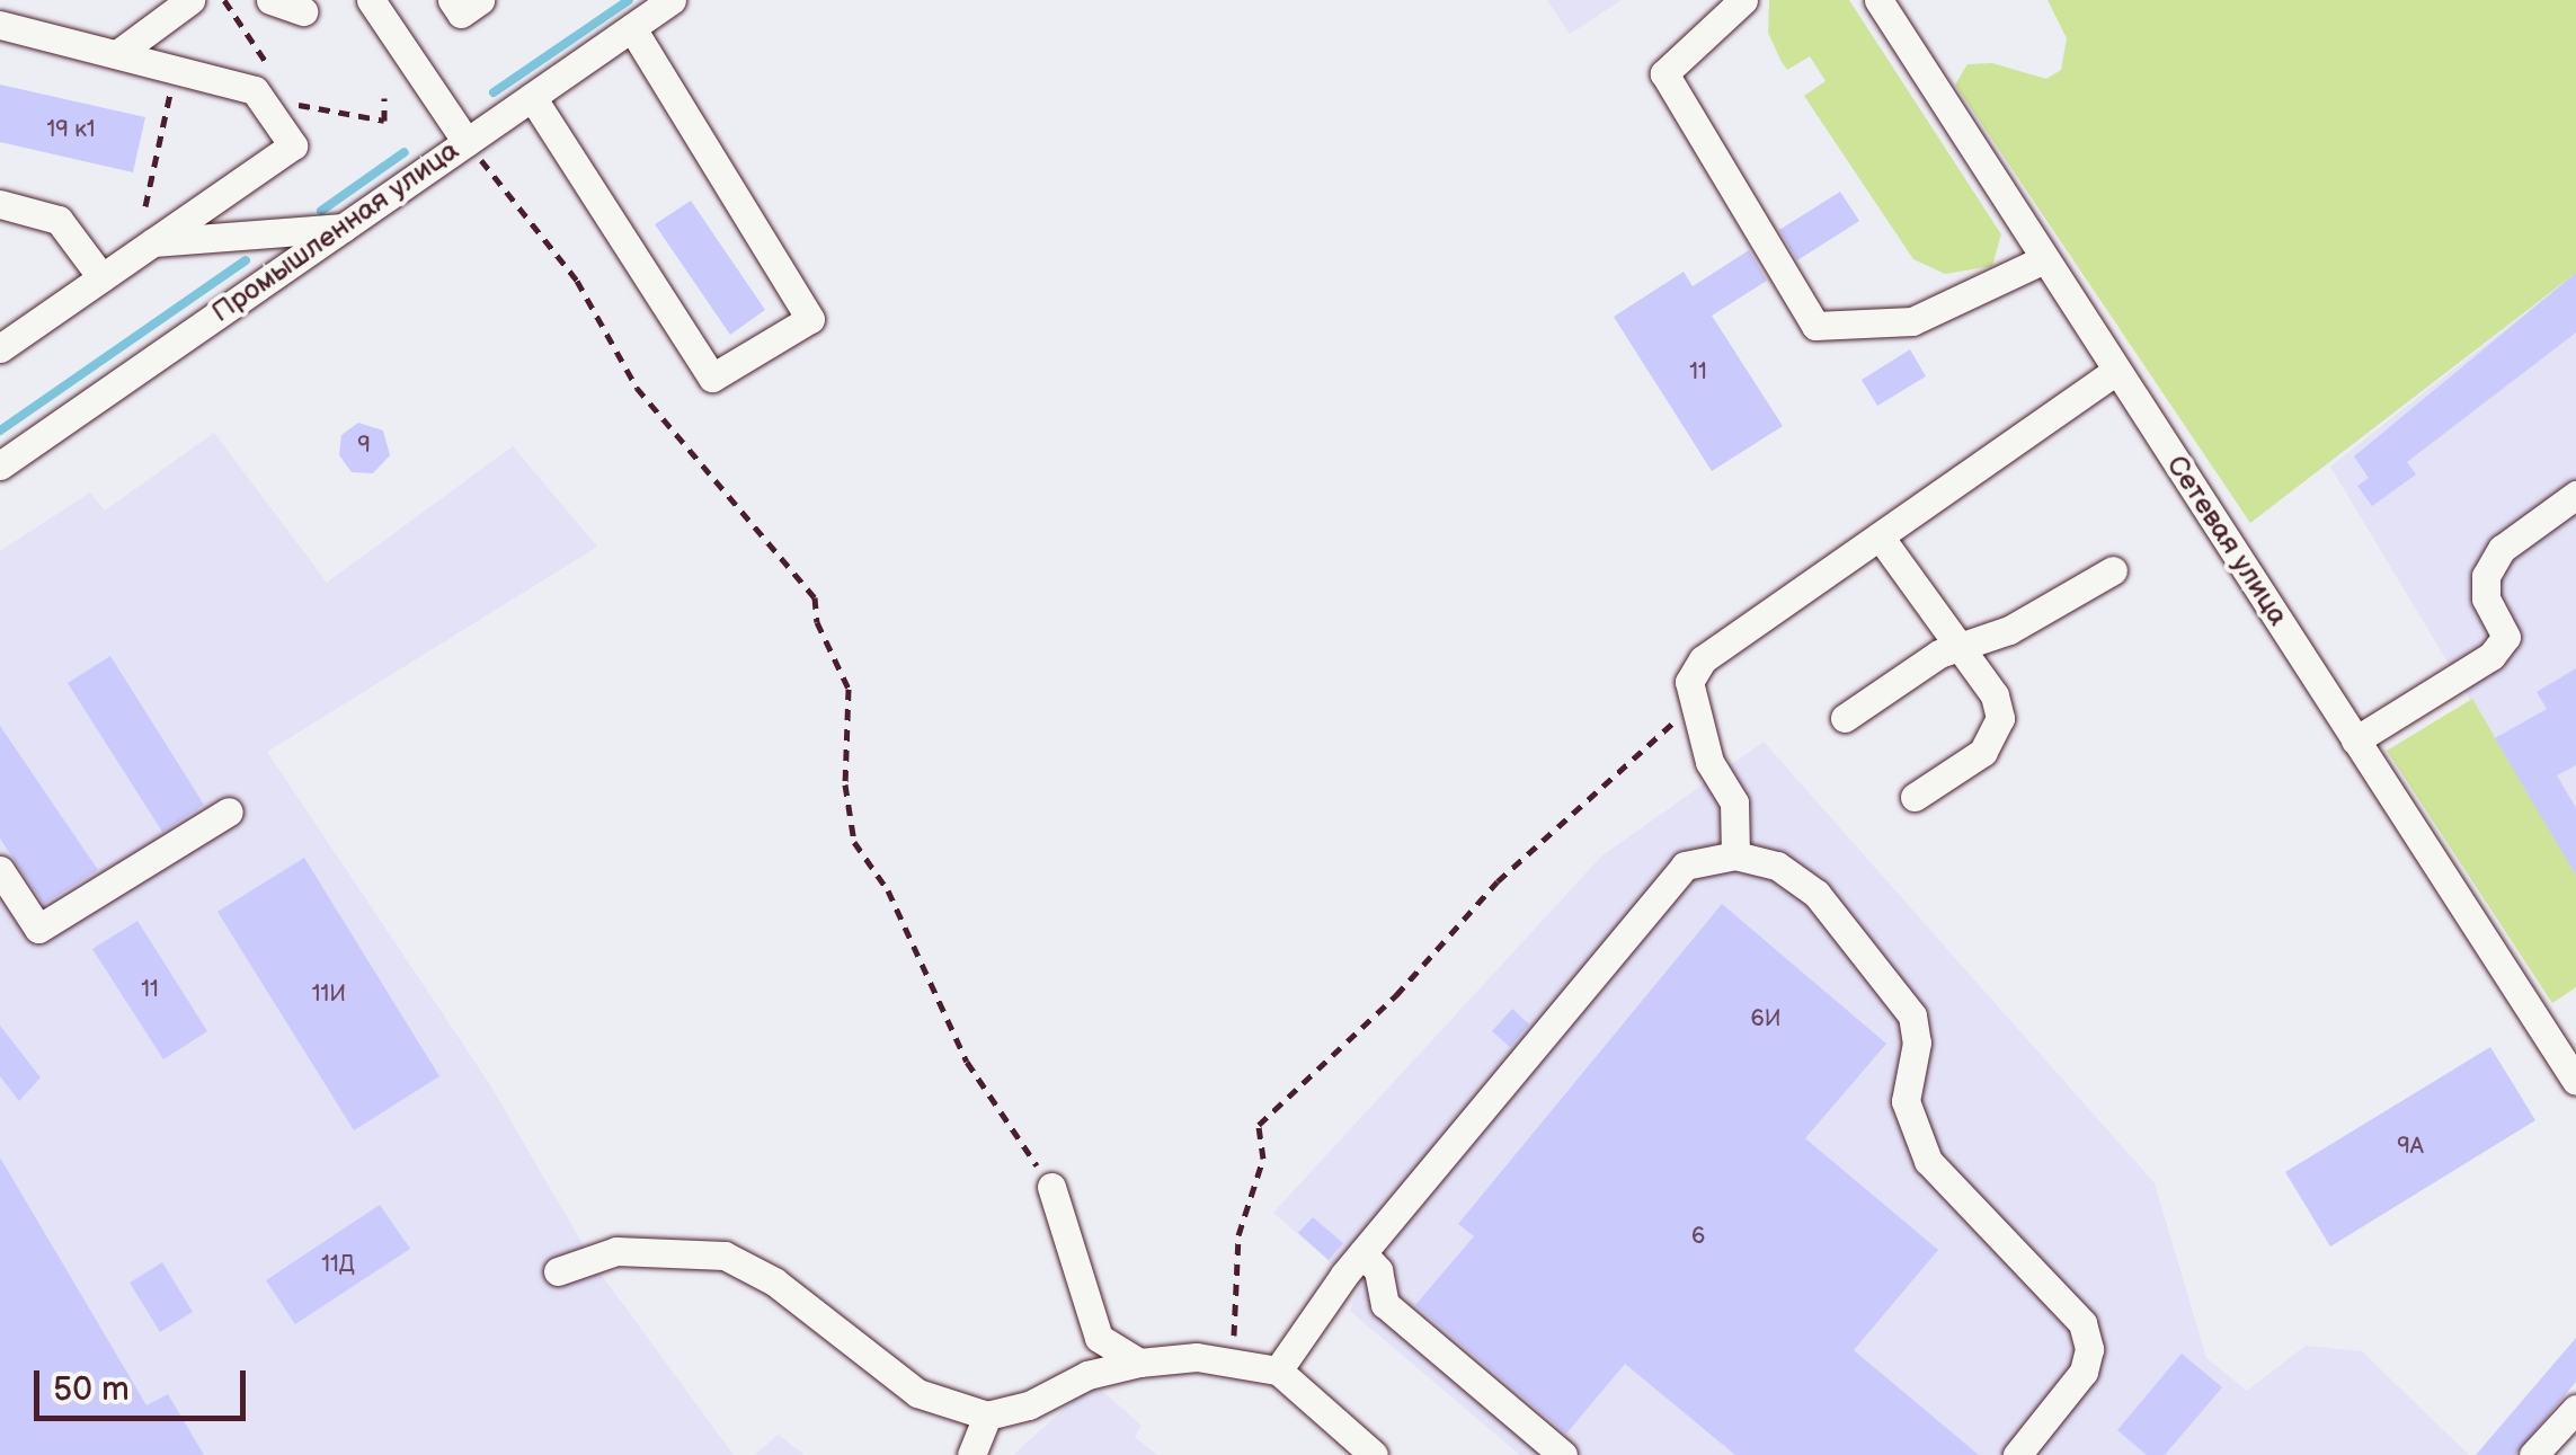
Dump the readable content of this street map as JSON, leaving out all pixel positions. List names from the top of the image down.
{
  "streets": {
    "street": ["Промышленная улица", "Сетевая улица"]
  },
  "house_numbers": [
    "19 к1",
    "11",
    "9",
    "11",
    "11И",
    "6И",
    "9А",
    "6",
    "11Д"
  ],
  "scale_bar": "50 m"
}
